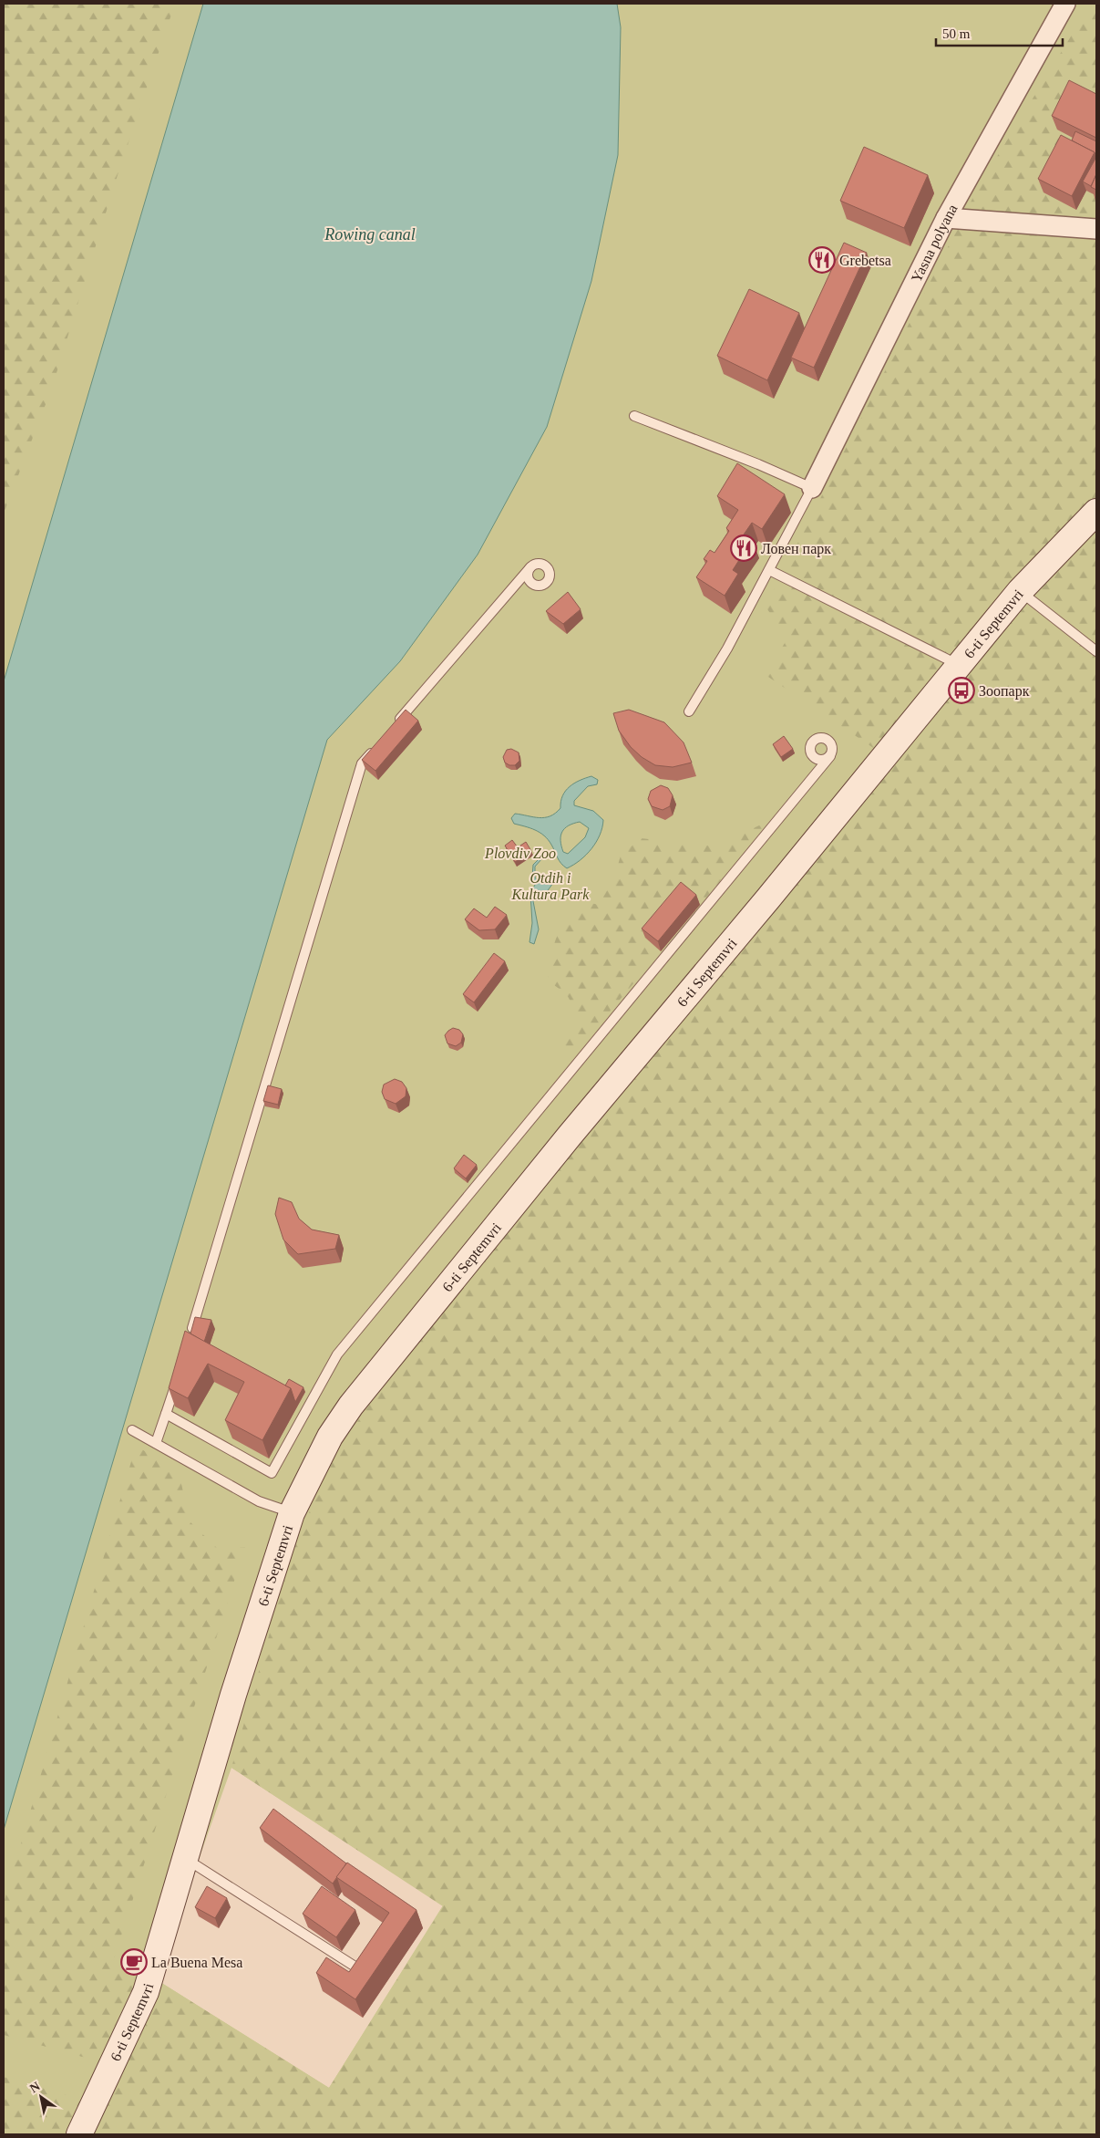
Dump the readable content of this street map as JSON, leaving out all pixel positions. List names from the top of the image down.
{
  "streets": {
    "street": ["Yasna polyana", "6-ti Septemvri"]
  },
  "water": ["Rowing canal"],
  "parks": ["Plovdiv Zoo", "Otdih i Kultura Park"],
  "places": {
    "restaurant": ["Grebetsa", "Ловен парк"],
    "bus stop": ["Зоопарк"],
    "cafe": ["La Buena Mesa"]
  },
  "scale_bar": "50 m",
  "north": "top left"
}
